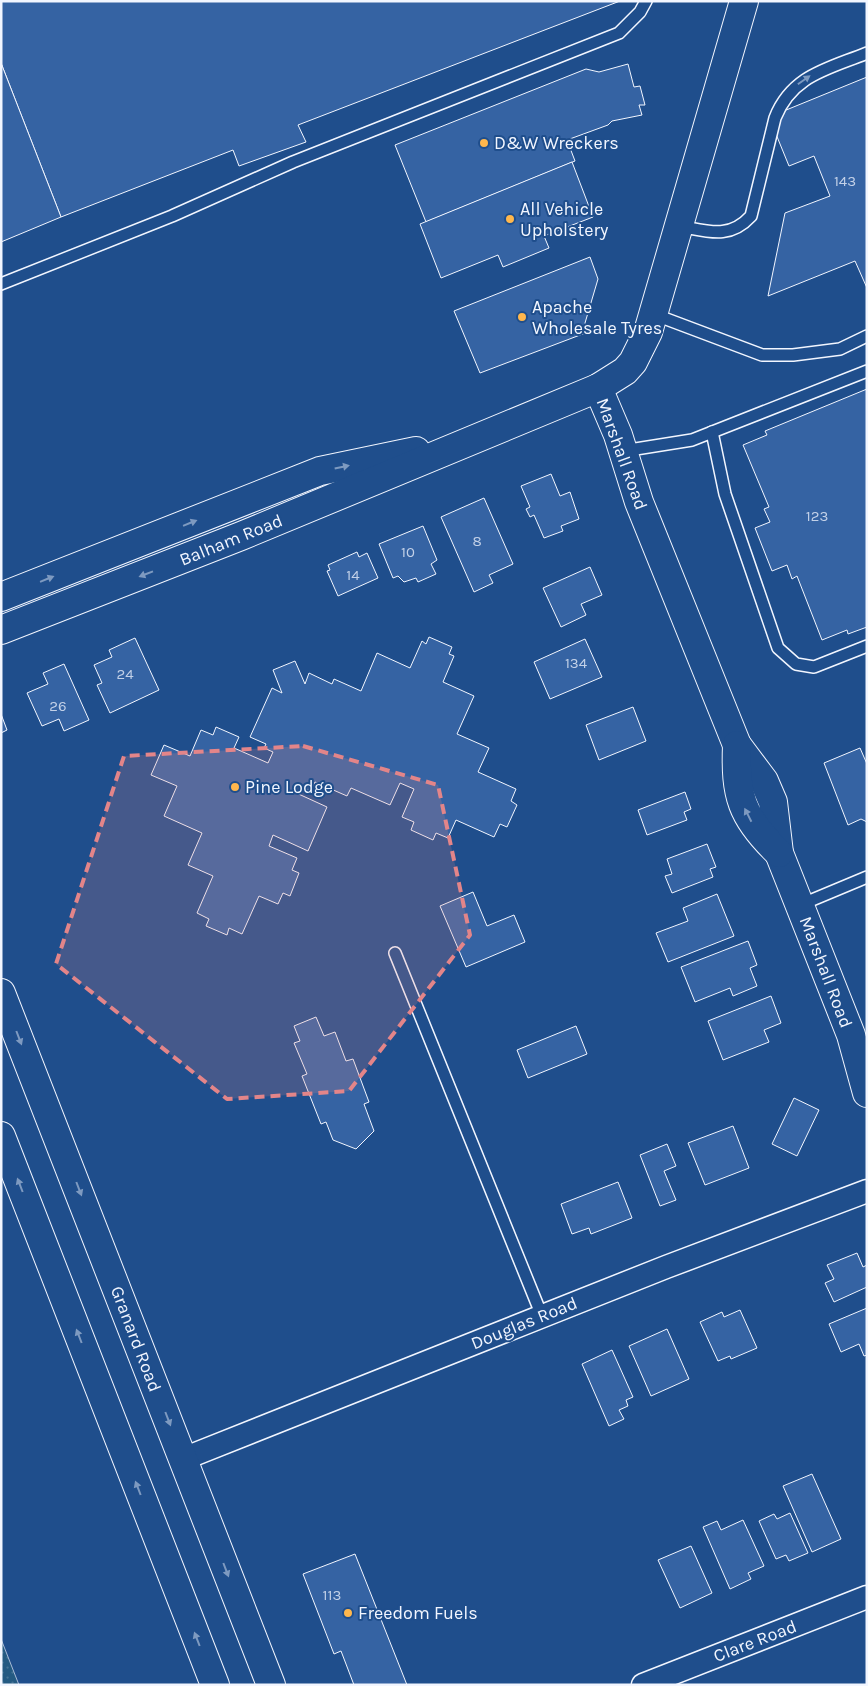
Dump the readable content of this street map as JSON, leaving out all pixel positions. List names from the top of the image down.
{
  "streets": {
    "main road": ["Marshall Road", "Balham Road", "Granard Road"],
    "street": ["Douglas Road", "Clare Road"]
  },
  "crossings": [
    ["Marshall Road", "Balham Road"],
    ["Douglas Road", "Granard Road"]
  ],
  "places": [
    "D&W Wreckers",
    "All Vehicle Upholstery",
    "Apache Wholesale Tyres",
    "Pine Lodge",
    "Freedom Fuels"
  ],
  "house_numbers": [
    "143",
    "123",
    "8",
    "10",
    "14",
    "134",
    "24",
    "26",
    "113"
  ]
}
